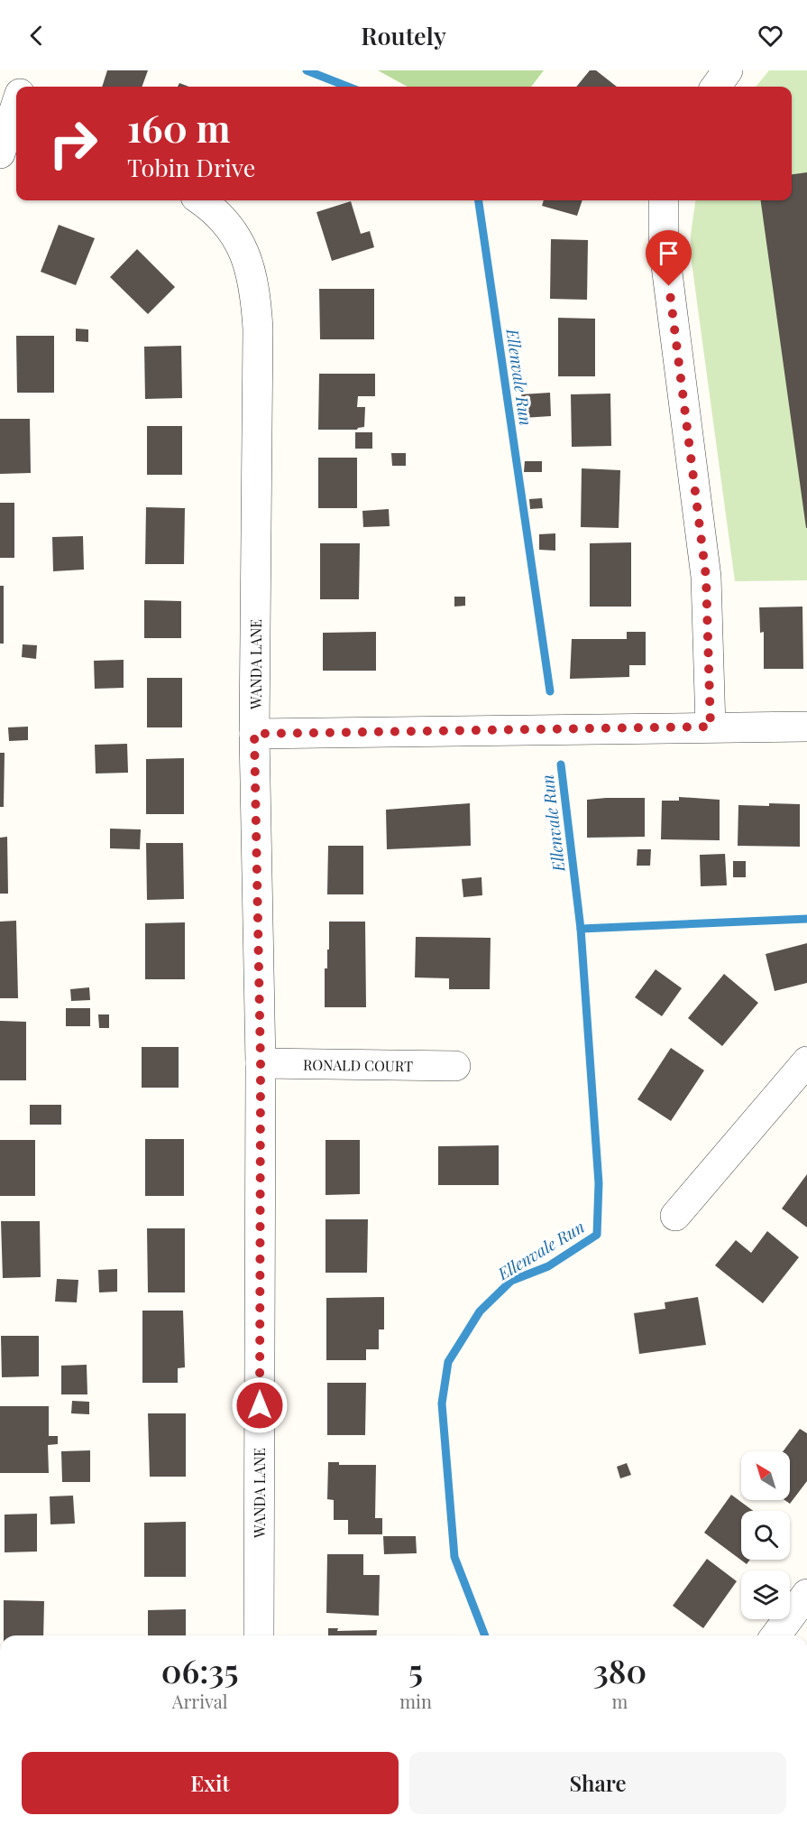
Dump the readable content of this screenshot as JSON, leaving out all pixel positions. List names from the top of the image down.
{
  "streets": {
    "street": ["WANDA LANE", "RONALD COURT"]
  },
  "crossings": [
    ["WANDA LANE", "RONALD COURT"]
  ],
  "water": ["Ellenvale Run"],
  "north": "top left",
  "page": {
    "header": "Routely",
    "turn": ["160 m", "Tobin Drive"],
    "eta": [
      "06:35",
      "Arrival",
      "5",
      "min",
      "380",
      "m"
    ],
    "buttons": ["Exit", "Share"]
  }
}
